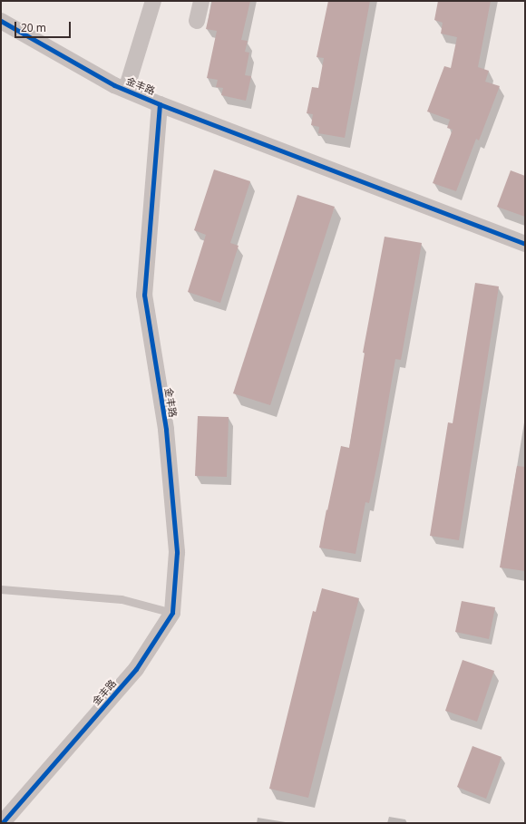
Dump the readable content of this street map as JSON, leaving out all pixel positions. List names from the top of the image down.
{
  "streets": {
    "street": ["金丰路"]
  },
  "scale_bar": "20 m"
}
